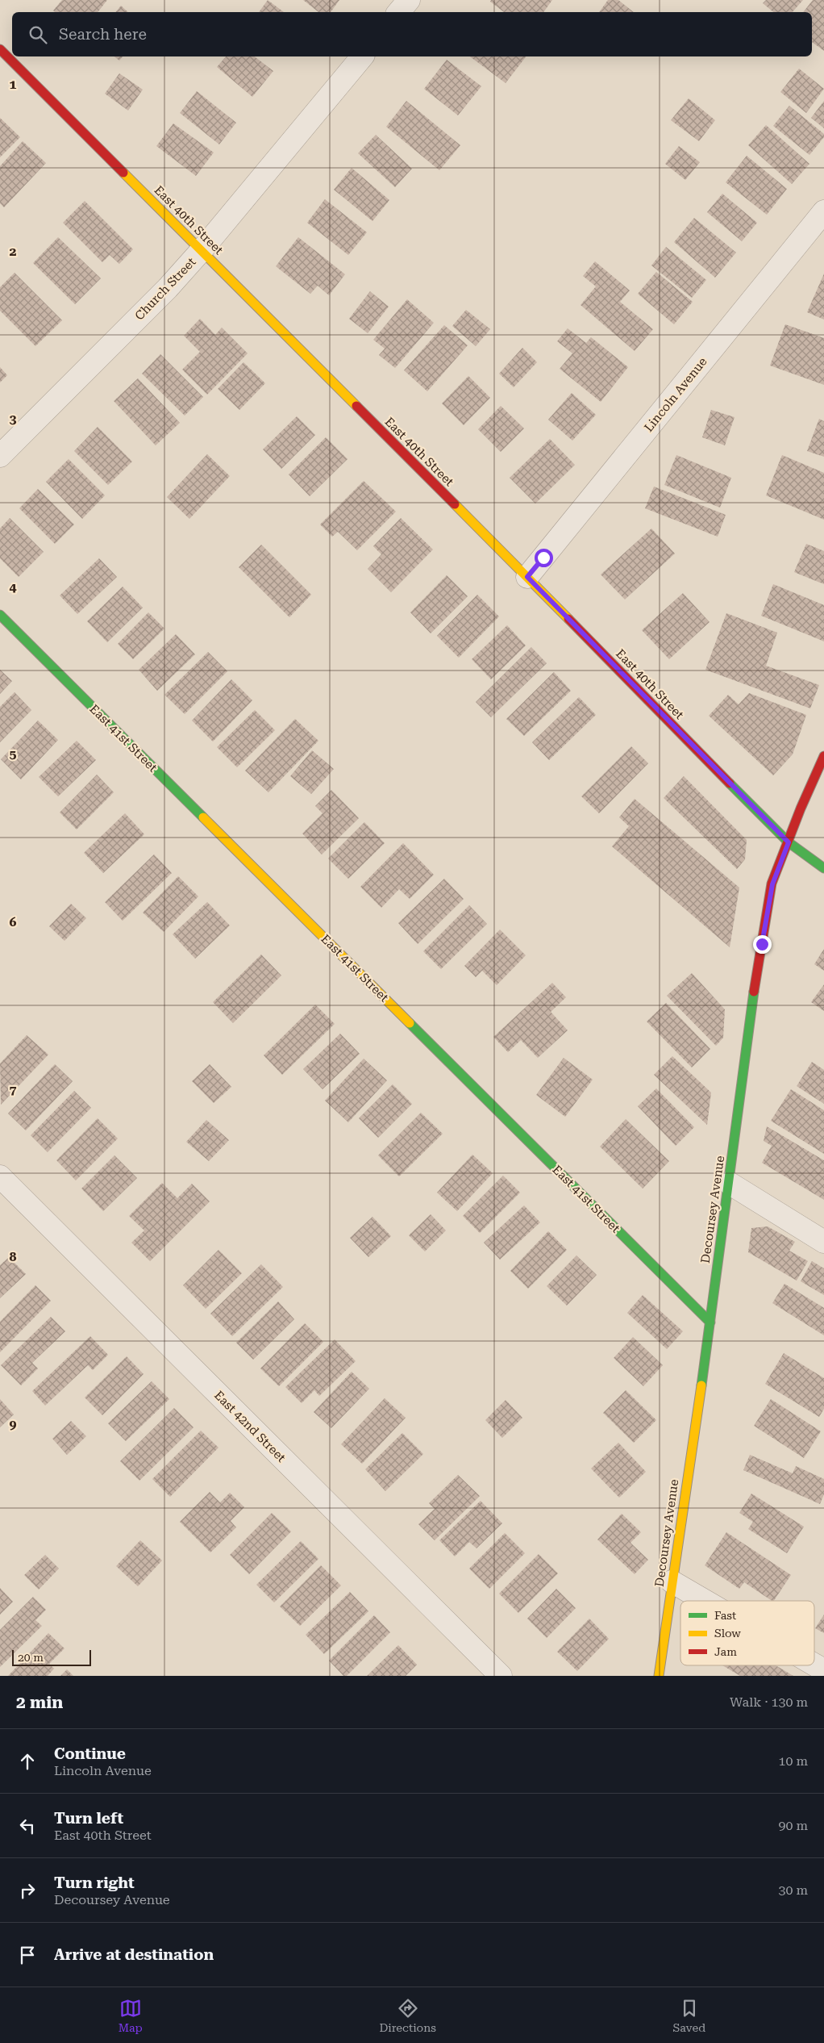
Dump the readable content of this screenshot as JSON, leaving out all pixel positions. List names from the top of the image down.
{
  "streets": {
    "street": [
      "East 40th Street",
      "Church Street",
      "Lincoln Avenue",
      "East 41st Street",
      "Decoursey Avenue",
      "East 42nd Street"
    ]
  },
  "crossings": [
    ["East 40th Street", "Church Street"],
    ["East 40th Street", "Lincoln Avenue"],
    ["East 40th Street", "Decoursey Avenue"],
    ["East 41st Street", "Decoursey Avenue"]
  ],
  "legend": ["Fast", "Slow", "Jam"],
  "scale_bar": "20 m",
  "page": {
    "search": "Search here",
    "scale": "20 m",
    "heading": ["2 min", "Walk · 130 m"],
    "list": [
      ["Continue", "Lincoln Avenue", "10 m"],
      ["Turn left", "East 40th Street", "90 m"],
      ["Turn right", "Decoursey Avenue", "30 m"],
      "Arrive at destination"
    ],
    "nav": ["Map", "Directions", "Saved"]
  },
  "grid": {
    "rows": [
      "1",
      "2",
      "3",
      "4",
      "5",
      "6",
      "7",
      "8",
      "9"
    ]
  }
}
